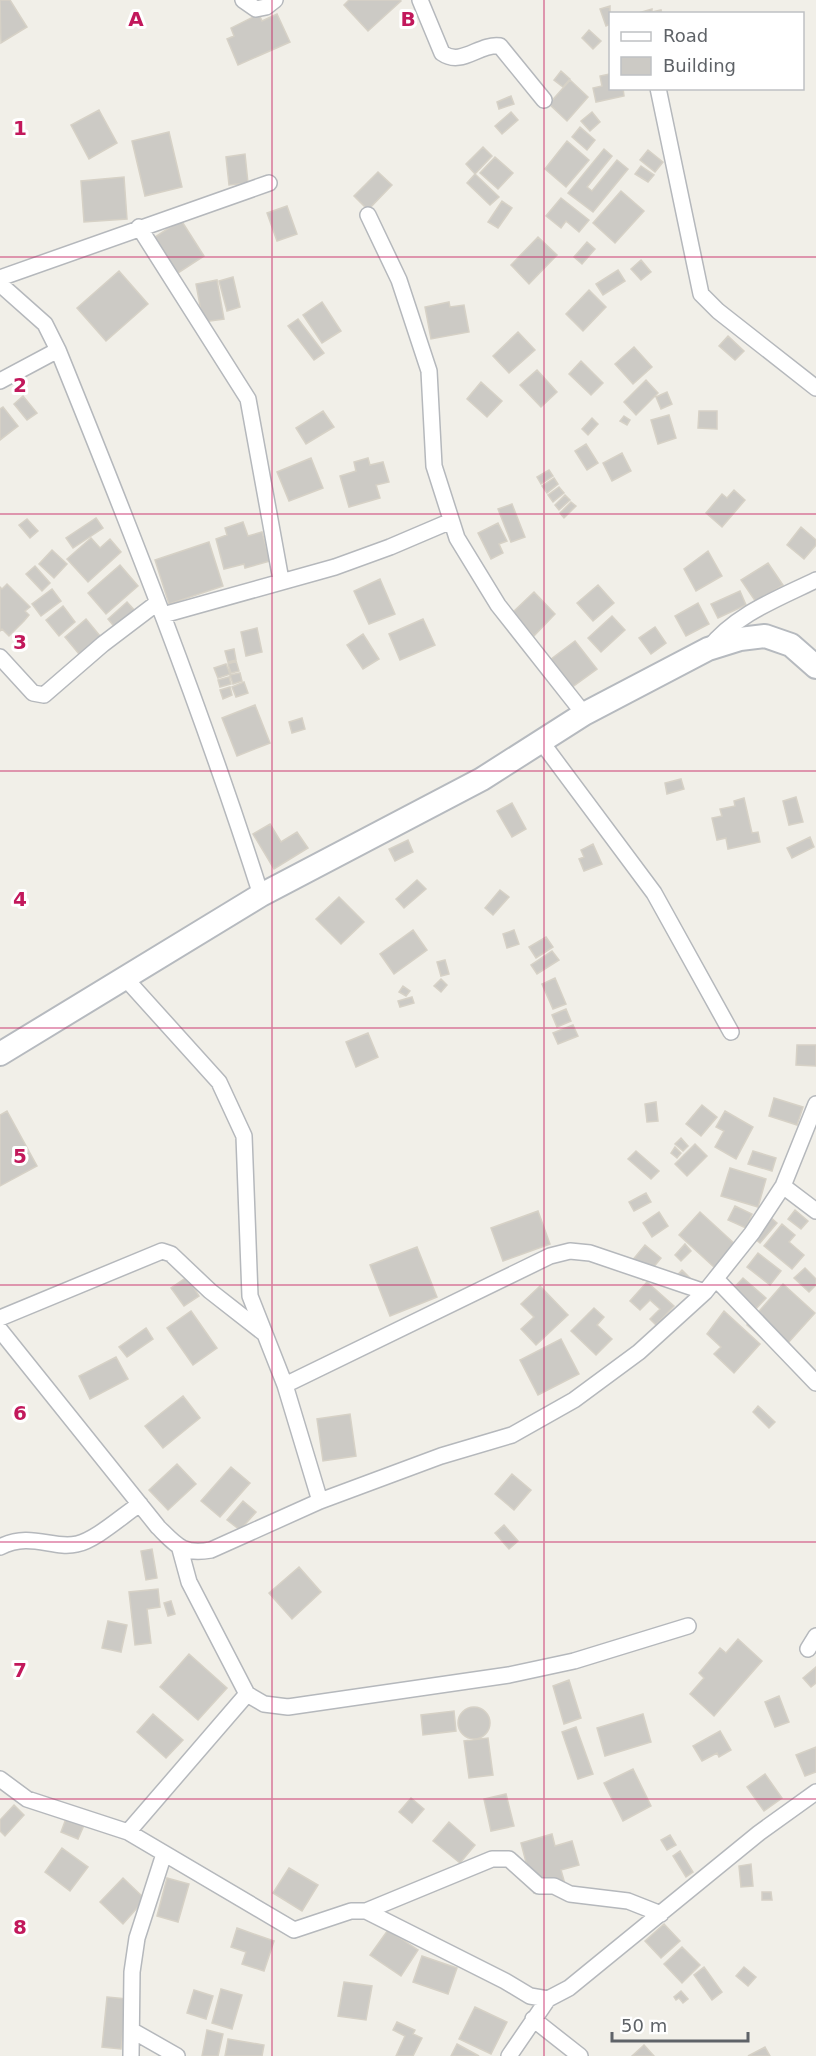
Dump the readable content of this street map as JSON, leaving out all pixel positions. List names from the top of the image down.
{
  "legend": ["Road", "Building"],
  "scale_bar": "50 m",
  "grid": {
    "columns": ["A", "B"],
    "rows": [
      "1",
      "2",
      "3",
      "4",
      "5",
      "6",
      "7",
      "8"
    ]
  }
}
